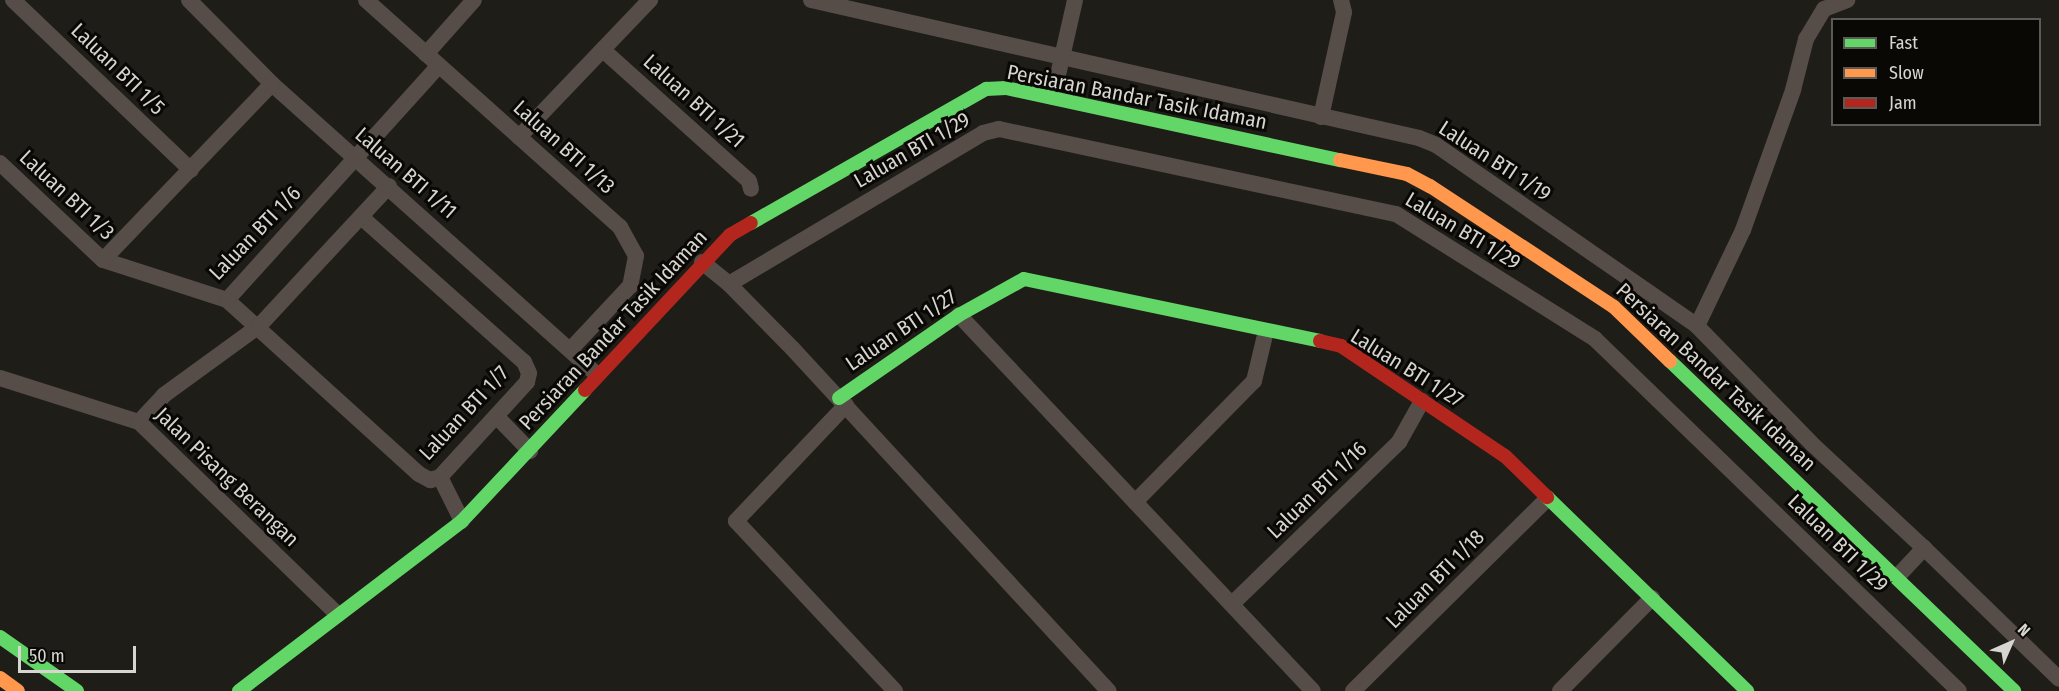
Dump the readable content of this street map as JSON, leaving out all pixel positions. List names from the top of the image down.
{
  "streets": {
    "street": [
      "Laluan BTI 1/5",
      "Persiaran Bandar Tasik Idaman",
      "Laluan BTI 1/21",
      "Laluan BTI 1/13",
      "Laluan BTI 1/29",
      "Laluan BTI 1/19",
      "Laluan BTI 1/11",
      "Laluan BTI 1/3",
      "Laluan BTI 1/6",
      "Laluan BTI 1/27",
      "Laluan BTI 1/7",
      "Jalan Pisang Berangan",
      "Laluan BTI 1/16",
      "Laluan BTI 1/18"
    ]
  },
  "crossings": [
    ["Persiaran Bandar Tasik Idaman", "Laluan BTI 1/11"],
    ["Persiaran Bandar Tasik Idaman", "Jalan Pisang Berangan"],
    ["Laluan BTI 1/13", "Laluan BTI 1/11"],
    ["Laluan BTI 1/13", "Laluan BTI 1/6"],
    ["Laluan BTI 1/11", "Laluan BTI 1/6"],
    ["Laluan BTI 1/3", "Laluan BTI 1/6"],
    ["Laluan BTI 1/6", "Laluan BTI 1/7"],
    ["Laluan BTI 1/27", "Laluan BTI 1/16"],
    ["Laluan BTI 1/27", "Laluan BTI 1/18"]
  ],
  "legend": ["Fast", "Slow", "Jam"],
  "scale_bar": "50 m",
  "north": "top right"
}
